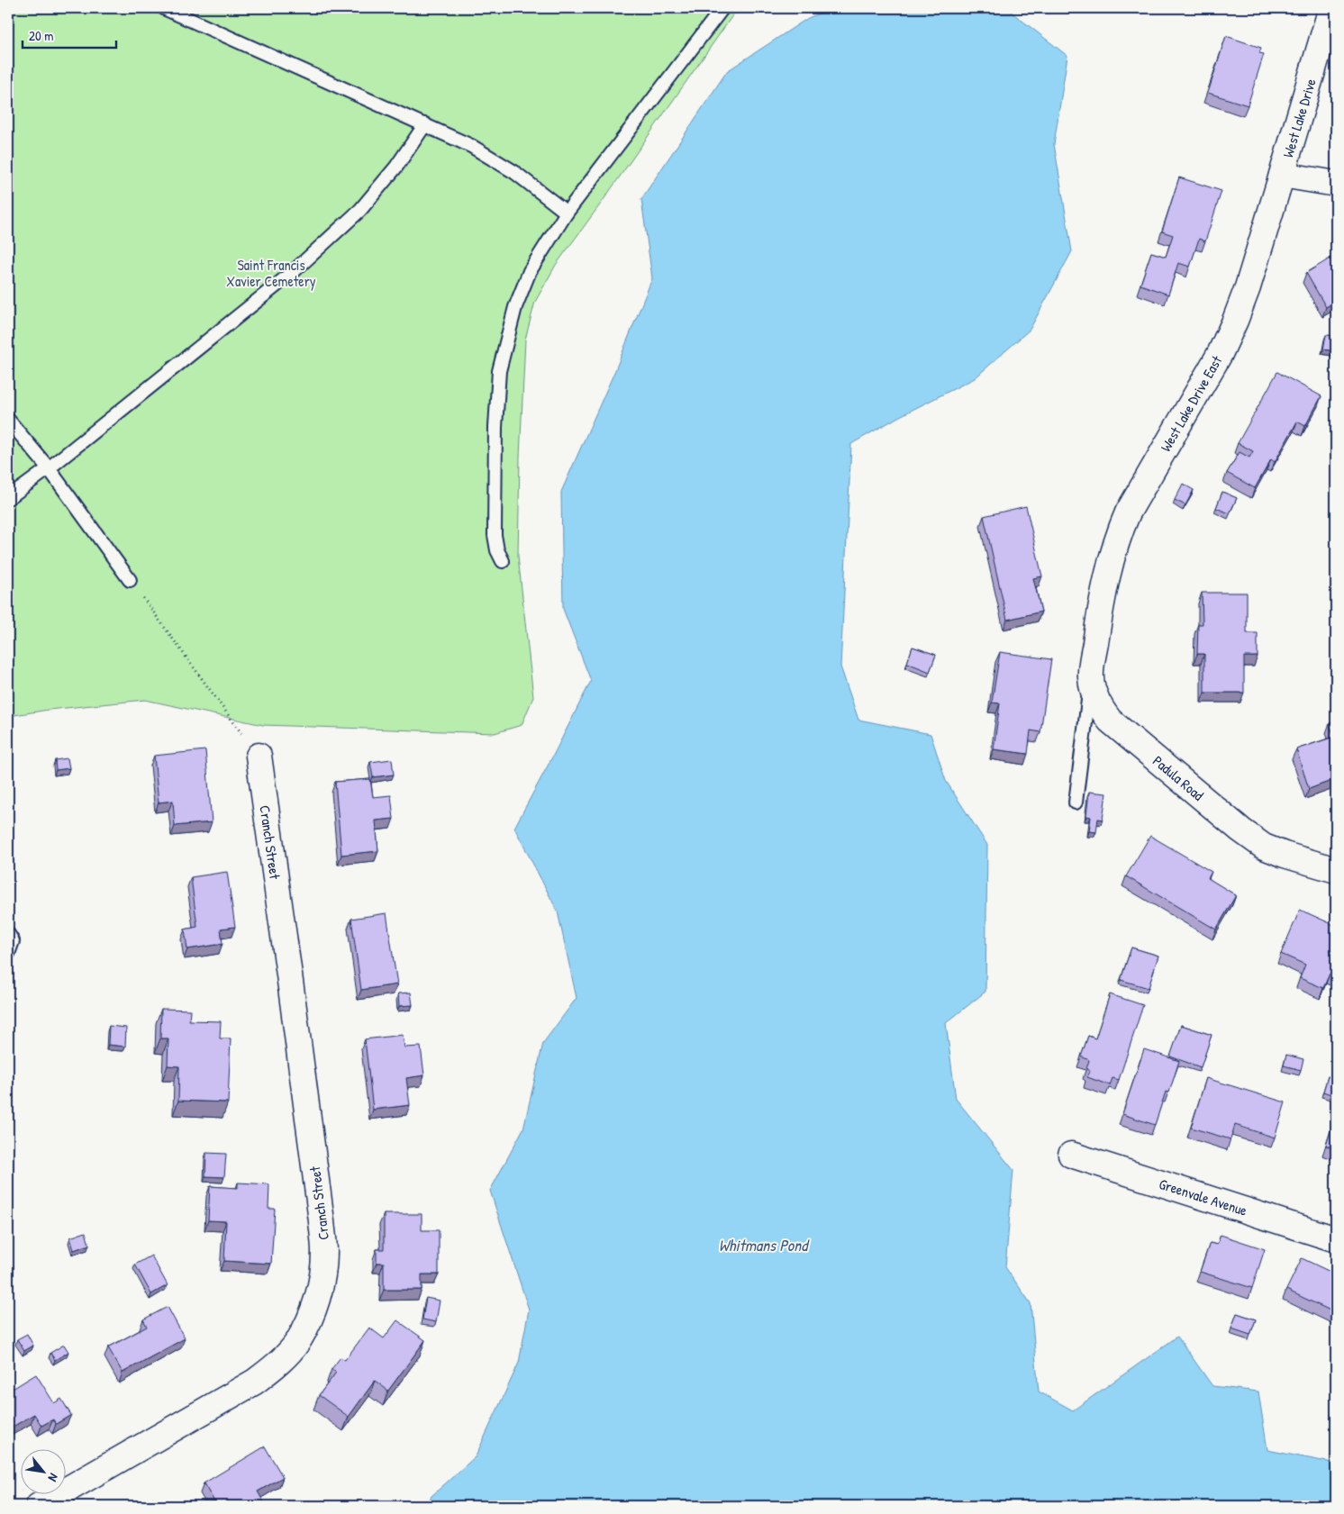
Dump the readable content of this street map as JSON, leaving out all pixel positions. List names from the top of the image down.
{
  "streets": {
    "street": [
      "West Lake Drive",
      "West Lake Drive East",
      "Padula Road",
      "Cranch Street",
      "Greenvale Avenue"
    ]
  },
  "crossings": [
    ["West Lake Drive", "West Lake Drive East"],
    ["West Lake Drive East", "Padula Road"]
  ],
  "water": ["Whitmans Pond"],
  "parks": ["Saint Francis Xavier Cemetery"],
  "scale_bar": "20 m",
  "north": "bottom right"
}
